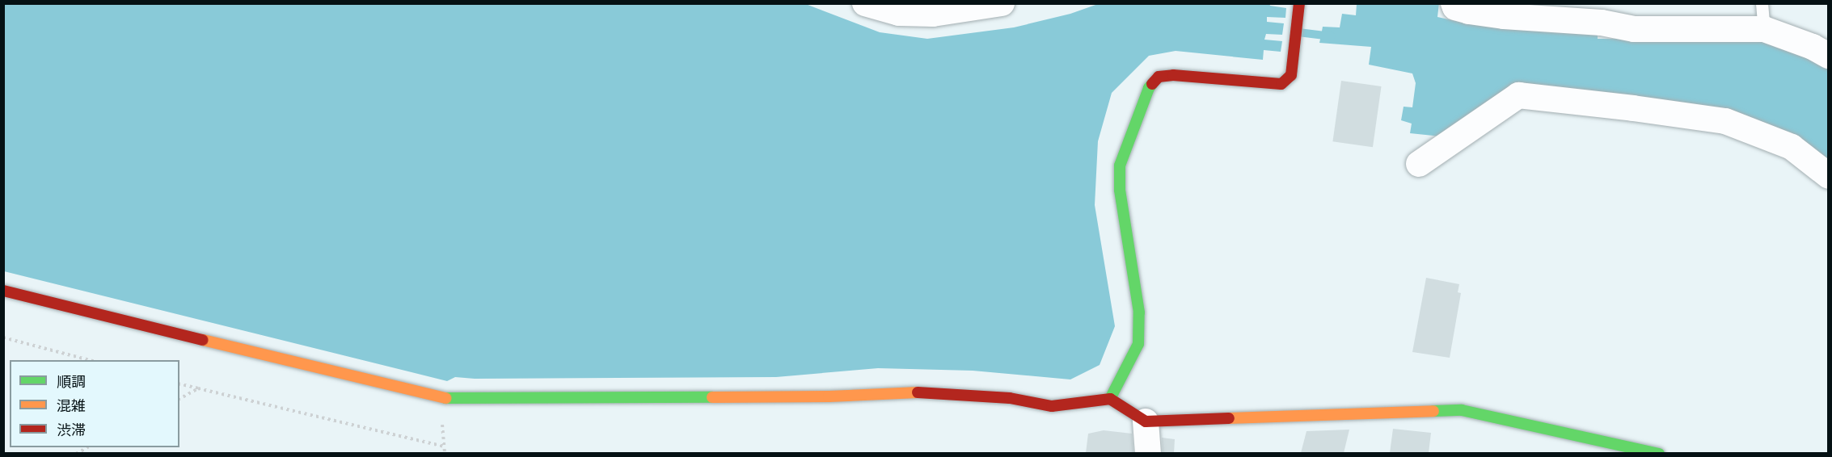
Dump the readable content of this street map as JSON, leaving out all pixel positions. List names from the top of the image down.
{
  "legend": ["順調", "混雑", "渋滞"]
}
